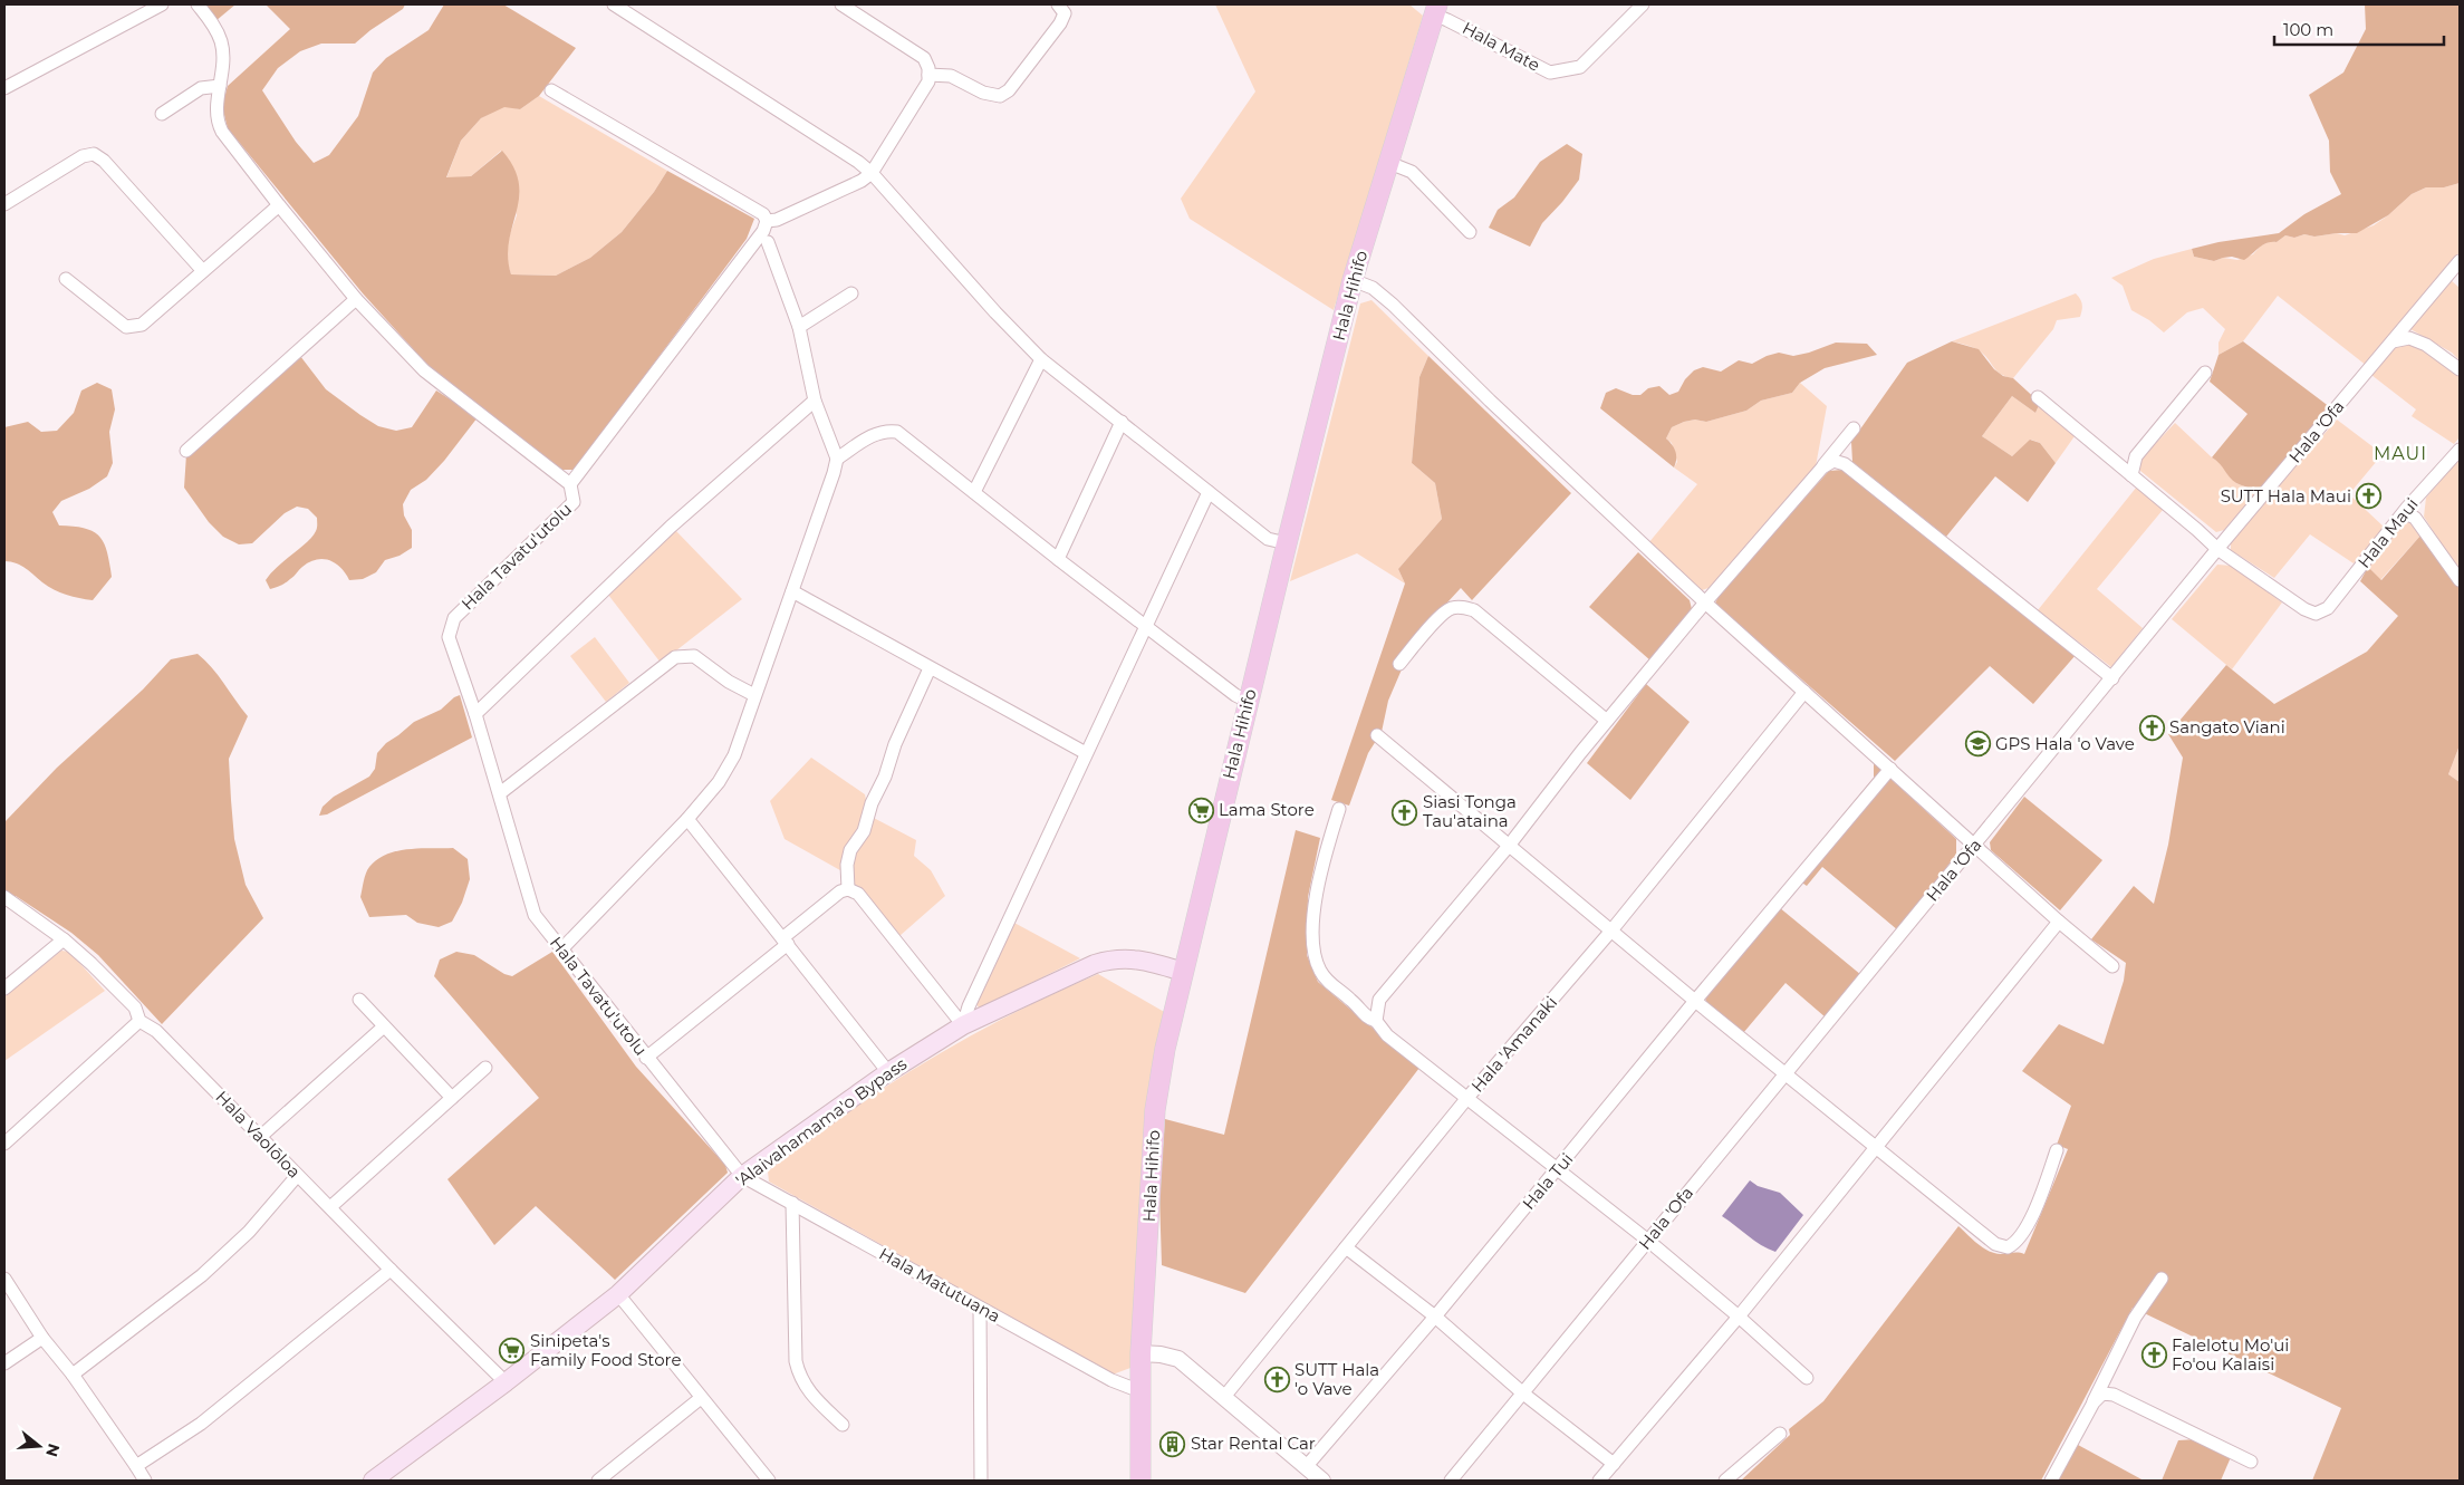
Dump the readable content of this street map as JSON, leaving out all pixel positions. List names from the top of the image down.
{
  "streets": {
    "main road": ["Hala Hihifo", "'Alaivahamama'o Bypass"],
    "street": [
      "Hala Mate",
      "Hala 'Ofa",
      "Hala Maui",
      "Hala Tavatu'utolu",
      "Hala 'Amanaki",
      "Hala Vaolōloa",
      "Hala Tui",
      "Hala Matutuana"
    ]
  },
  "crossings": [
    ["Hala Mate", "Hala Hihifo"],
    ["Hala Hihifo", "'Alaivahamama'o Bypass"],
    ["Hala Hihifo", "Hala Matutuana"],
    ["Hala 'Ofa", "Hala Maui"],
    ["Hala Tavatu'utolu", "'Alaivahamama'o Bypass"],
    ["Hala Tavatu'utolu", "Hala Matutuana"],
    ["'Alaivahamama'o Bypass", "Hala Vaolōloa"],
    ["'Alaivahamama'o Bypass", "Hala Matutuana"]
  ],
  "districts": ["MAUI"],
  "places": {
    "church": [
      "SUTT Hala Maui",
      "Sangato Viani",
      "Siasi Tonga Tau'ataina",
      "Falelotu Mo'ui Fo'ou Kalaisi",
      "SUTT Hala 'o Vave"
    ],
    "school or university": ["GPS Hala 'o Vave"],
    "supermarket": ["Lama Store", "Sinipeta's Family Food Store"],
    "building": ["Star Rental Car"]
  },
  "scale_bar": "100 m",
  "north": "right"
}
